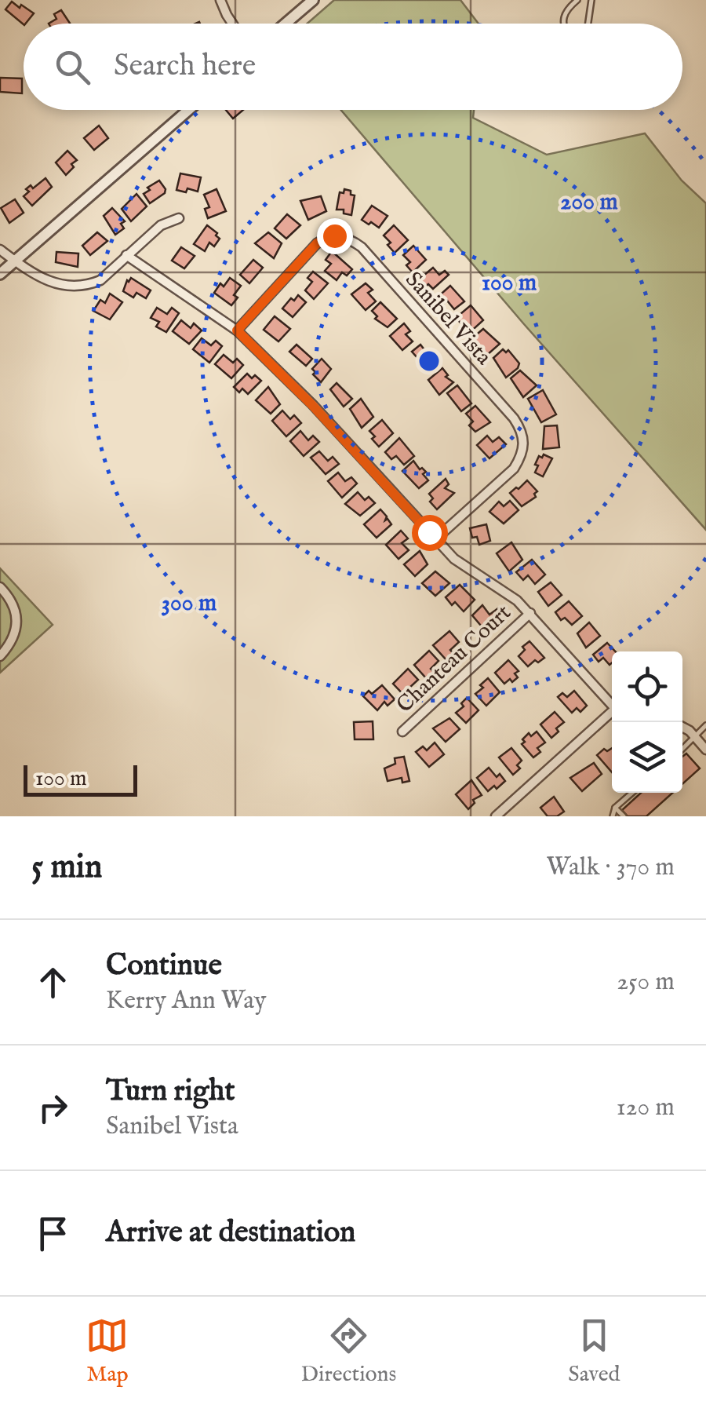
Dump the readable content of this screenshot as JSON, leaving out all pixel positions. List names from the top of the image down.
{
  "streets": {
    "street": ["Sanibel Vista", "Chanteau Court"]
  },
  "scale_bar": "100 m",
  "page": {
    "search": "Search here",
    "scale": "100 m",
    "heading": ["5 min", "Walk · 370 m"],
    "list": [
      ["Continue", "Kerry Ann Way", "250 m"],
      ["Turn right", "Sanibel Vista", "120 m"],
      "Arrive at destination"
    ],
    "nav": ["Map", "Directions", "Saved"]
  },
  "rings": ["200 m", "100 m", "300 m"]
}
